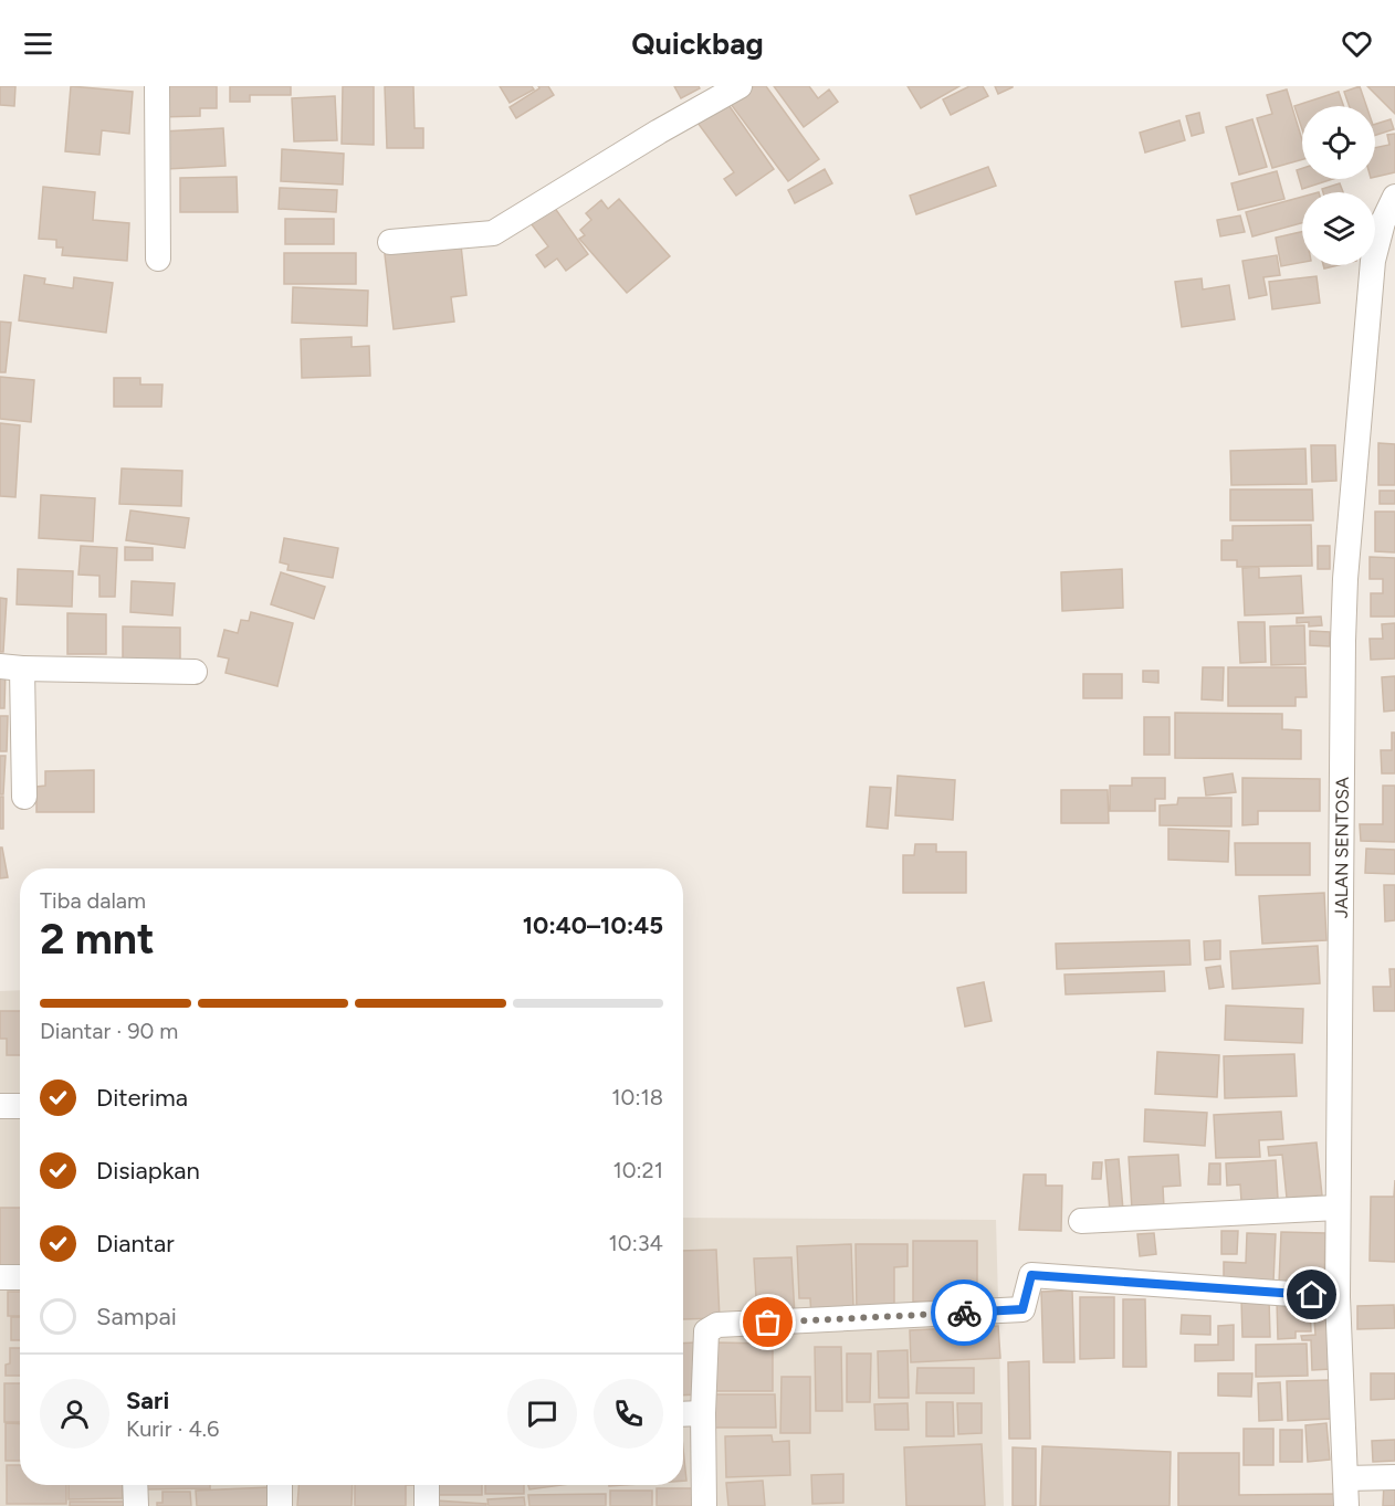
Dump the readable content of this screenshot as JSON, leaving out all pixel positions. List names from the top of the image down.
{
  "streets": {
    "street": ["JALAN SENTOSA"]
  },
  "page": {
    "header": "Quickbag",
    "heading": ["2 mnt", "Tiba dalam", "10:40–10:45"],
    "panel": ["Sari", "Kurir · 4.6"],
    "bar": "Diantar · 90 m",
    "list": [
      ["Diterima", "10:18"],
      ["Disiapkan", "10:21"],
      ["Diantar", "10:34"],
      "Sampai"
    ]
  }
}
